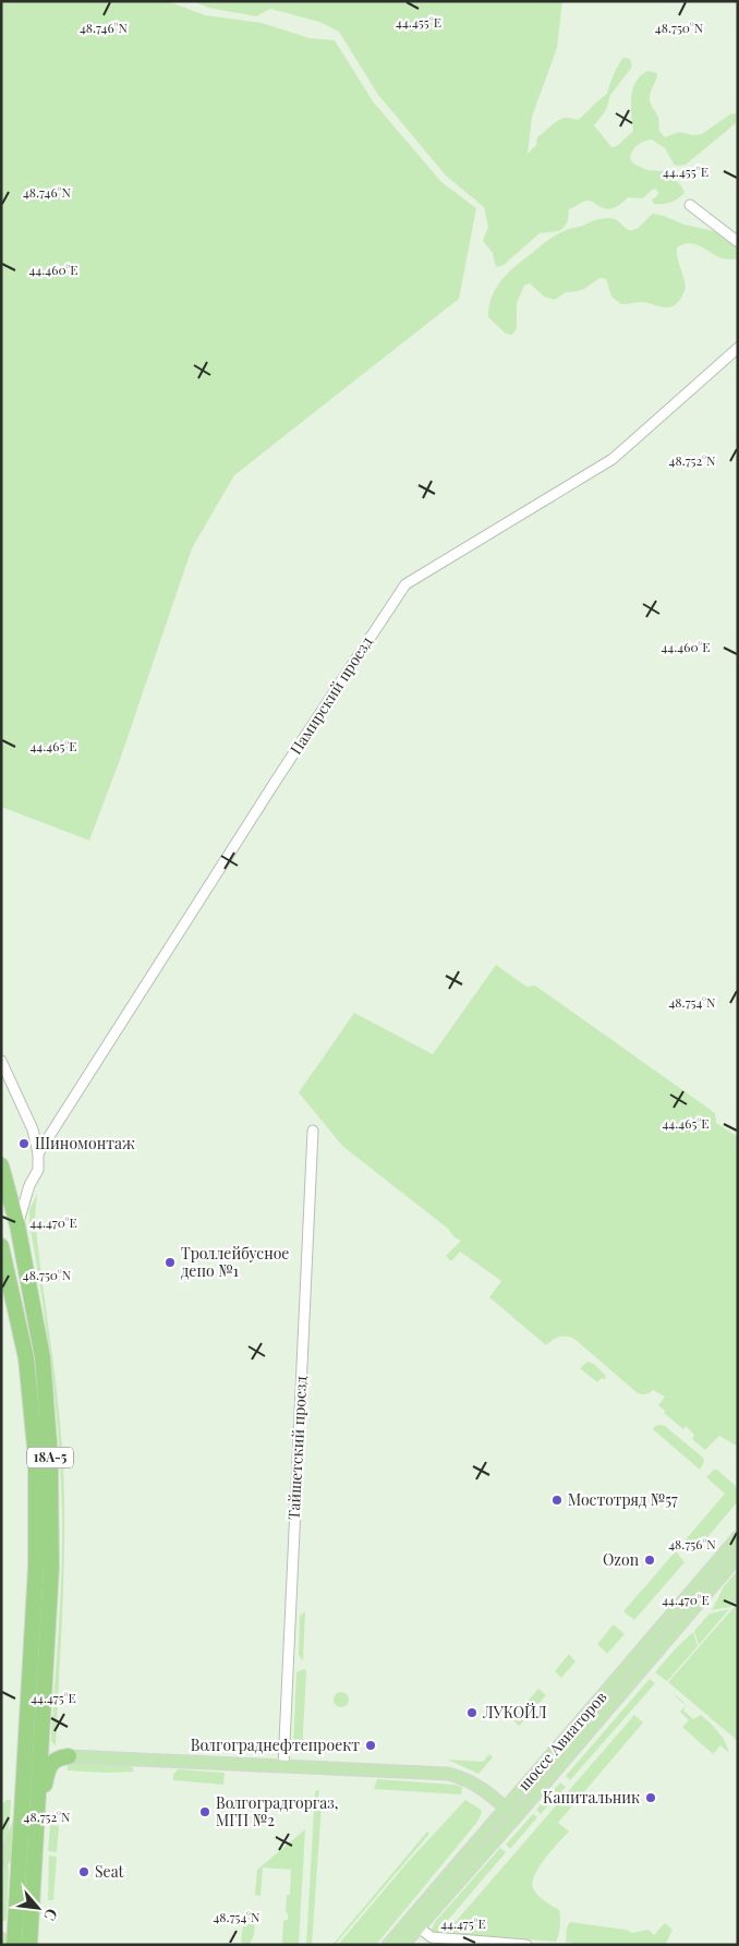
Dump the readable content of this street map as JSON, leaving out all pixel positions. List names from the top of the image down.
{
  "streets": {
    "highway": ["18А-5"],
    "main road": ["шоссе Авиаторов"],
    "street": ["Памирский проезд", "Тайшетский проезд"]
  },
  "places": [
    "Шиномонтаж",
    "Троллейбусное депо №1",
    "Мостотряд №57",
    "Ozon",
    "ЛУКОЙЛ",
    "Волгограднефтепроект",
    "Капитальник",
    "Волгоградгоргаз, МГП №2",
    "Seat"
  ],
  "north": "bottom right",
  "coordinates": [
    "44.455°E",
    "48.746°N",
    "48.750°N",
    "44.460°E",
    "48.752°N",
    "44.465°E",
    "48.754°N",
    "44.470°E",
    "48.756°N",
    "44.475°E"
  ]
}
